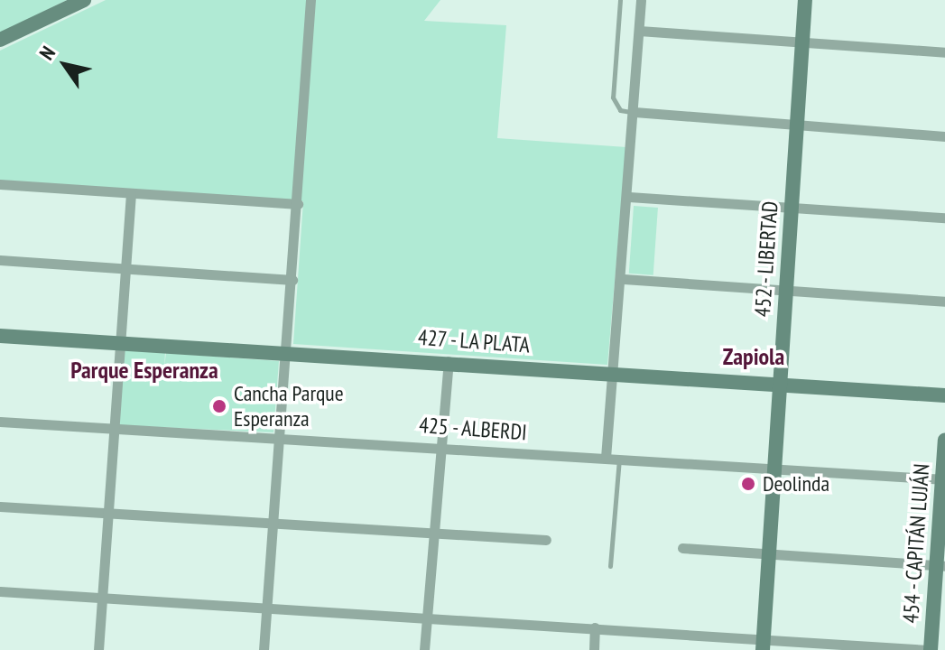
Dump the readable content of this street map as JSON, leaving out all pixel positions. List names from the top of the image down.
{
  "streets": {
    "street": [
      "452 - LIBERTAD",
      "427 - LA PLATA",
      "425 - ALBERDI",
      "454 - CAPITÁN LUJÁN"
    ]
  },
  "crossings": [
    ["452 - LIBERTAD", "427 - LA PLATA"],
    ["452 - LIBERTAD", "425 - ALBERDI"],
    ["425 - ALBERDI", "454 - CAPITÁN LUJÁN"]
  ],
  "districts": ["Zapiola", "Parque Esperanza"],
  "places": ["Cancha Parque Esperanza", "Deolinda"],
  "north": "top left"
}
